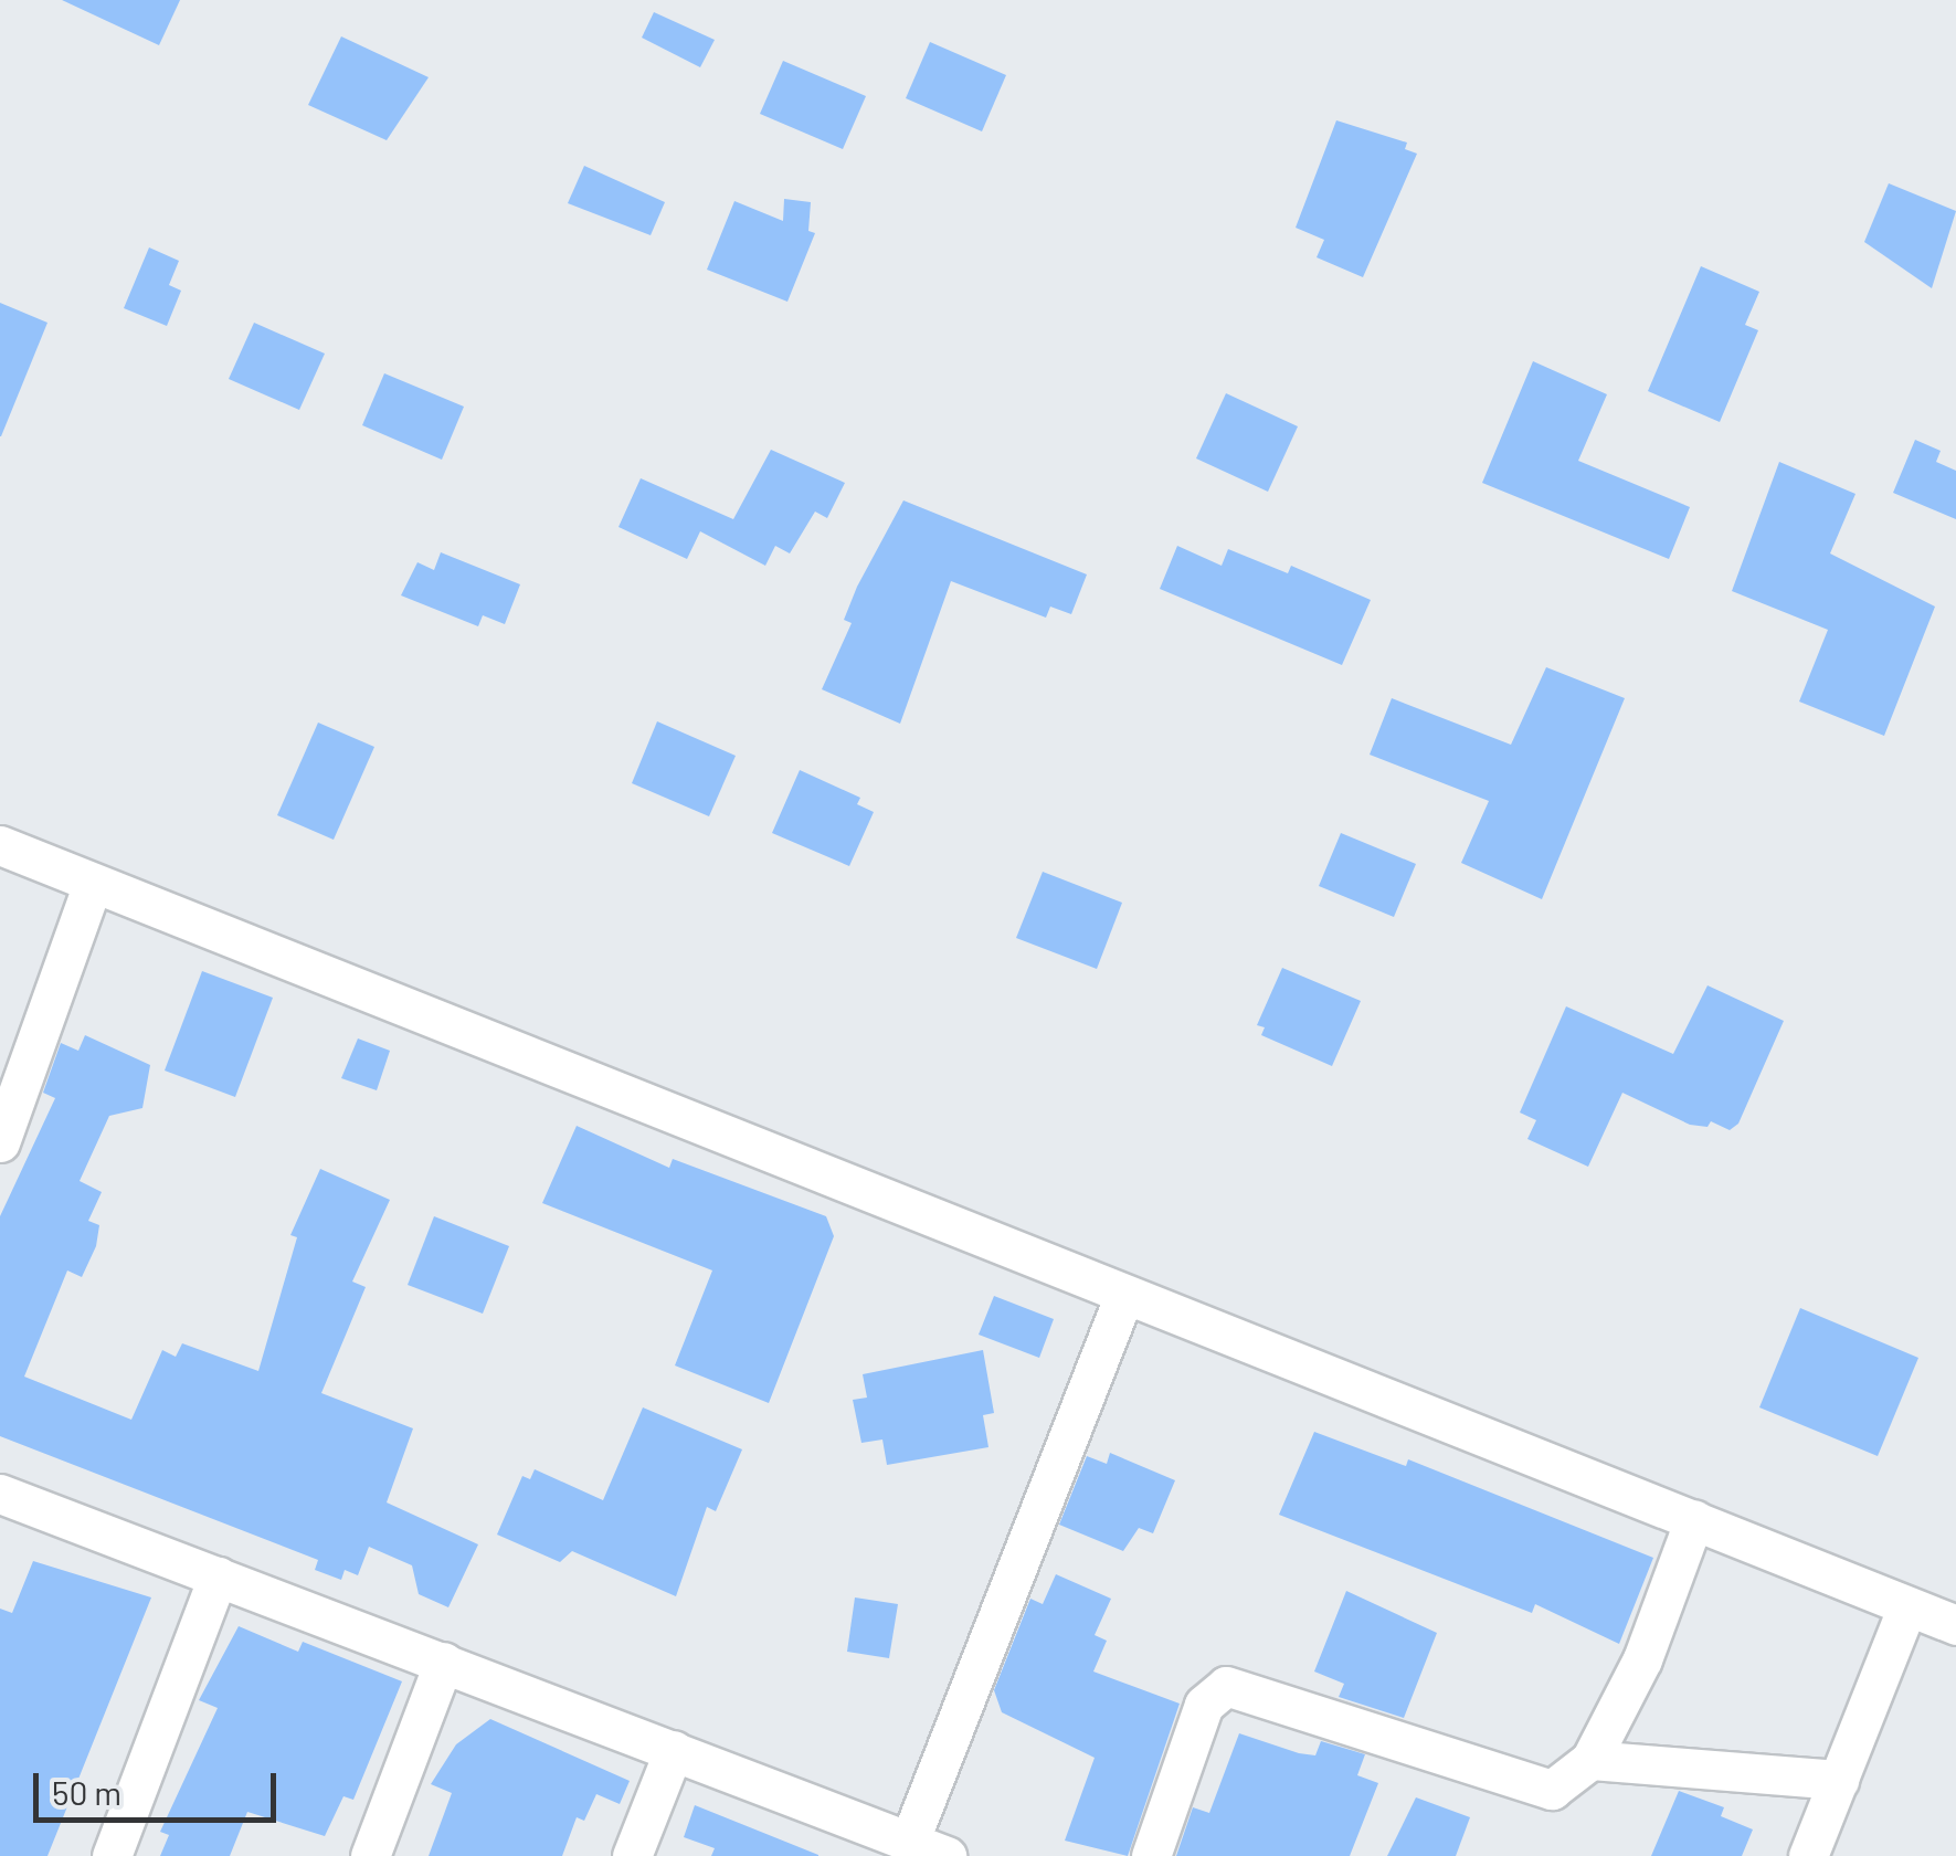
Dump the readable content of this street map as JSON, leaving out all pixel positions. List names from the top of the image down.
{
  "scale_bar": "50 m"
}
